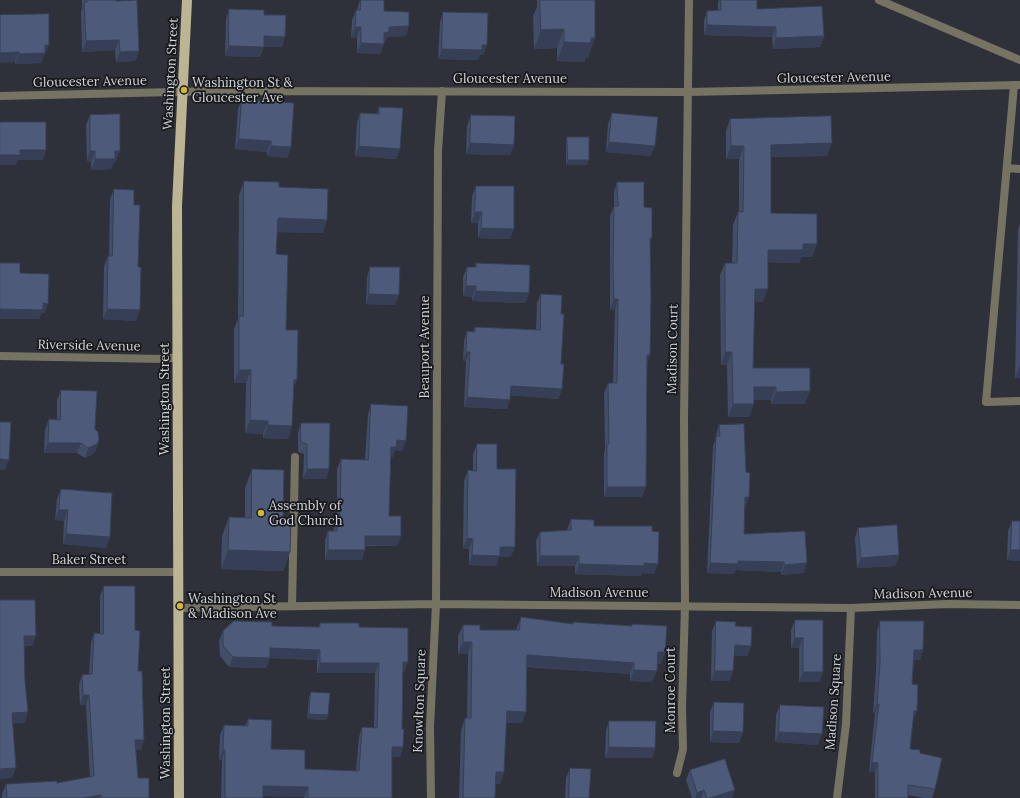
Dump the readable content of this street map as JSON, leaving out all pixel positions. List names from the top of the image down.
{
  "streets": {
    "main road": ["Washington Street"],
    "street": [
      "Gloucester Avenue",
      "Riverside Avenue",
      "Beauport Avenue",
      "Madison Court",
      "Baker Street",
      "Madison Avenue",
      "Monroe Court",
      "Knowlton Square",
      "Madison Square"
    ]
  },
  "crossings": [
    ["Washington Street", "Gloucester Avenue"],
    ["Washington Street", "Riverside Avenue"],
    ["Washington Street", "Baker Street"],
    ["Washington Street", "Madison Avenue"],
    ["Gloucester Avenue", "Beauport Avenue"],
    ["Gloucester Avenue", "Madison Court"],
    ["Beauport Avenue", "Madison Avenue"],
    ["Beauport Avenue", "Knowlton Square"],
    ["Madison Court", "Madison Avenue"],
    ["Madison Court", "Monroe Court"],
    ["Madison Avenue", "Monroe Court"],
    ["Madison Avenue", "Knowlton Square"],
    ["Madison Avenue", "Madison Square"]
  ],
  "places": ["Washington St & Gloucester Ave", "Assembly of God Church", "Washington St & Madison Ave"]
}
